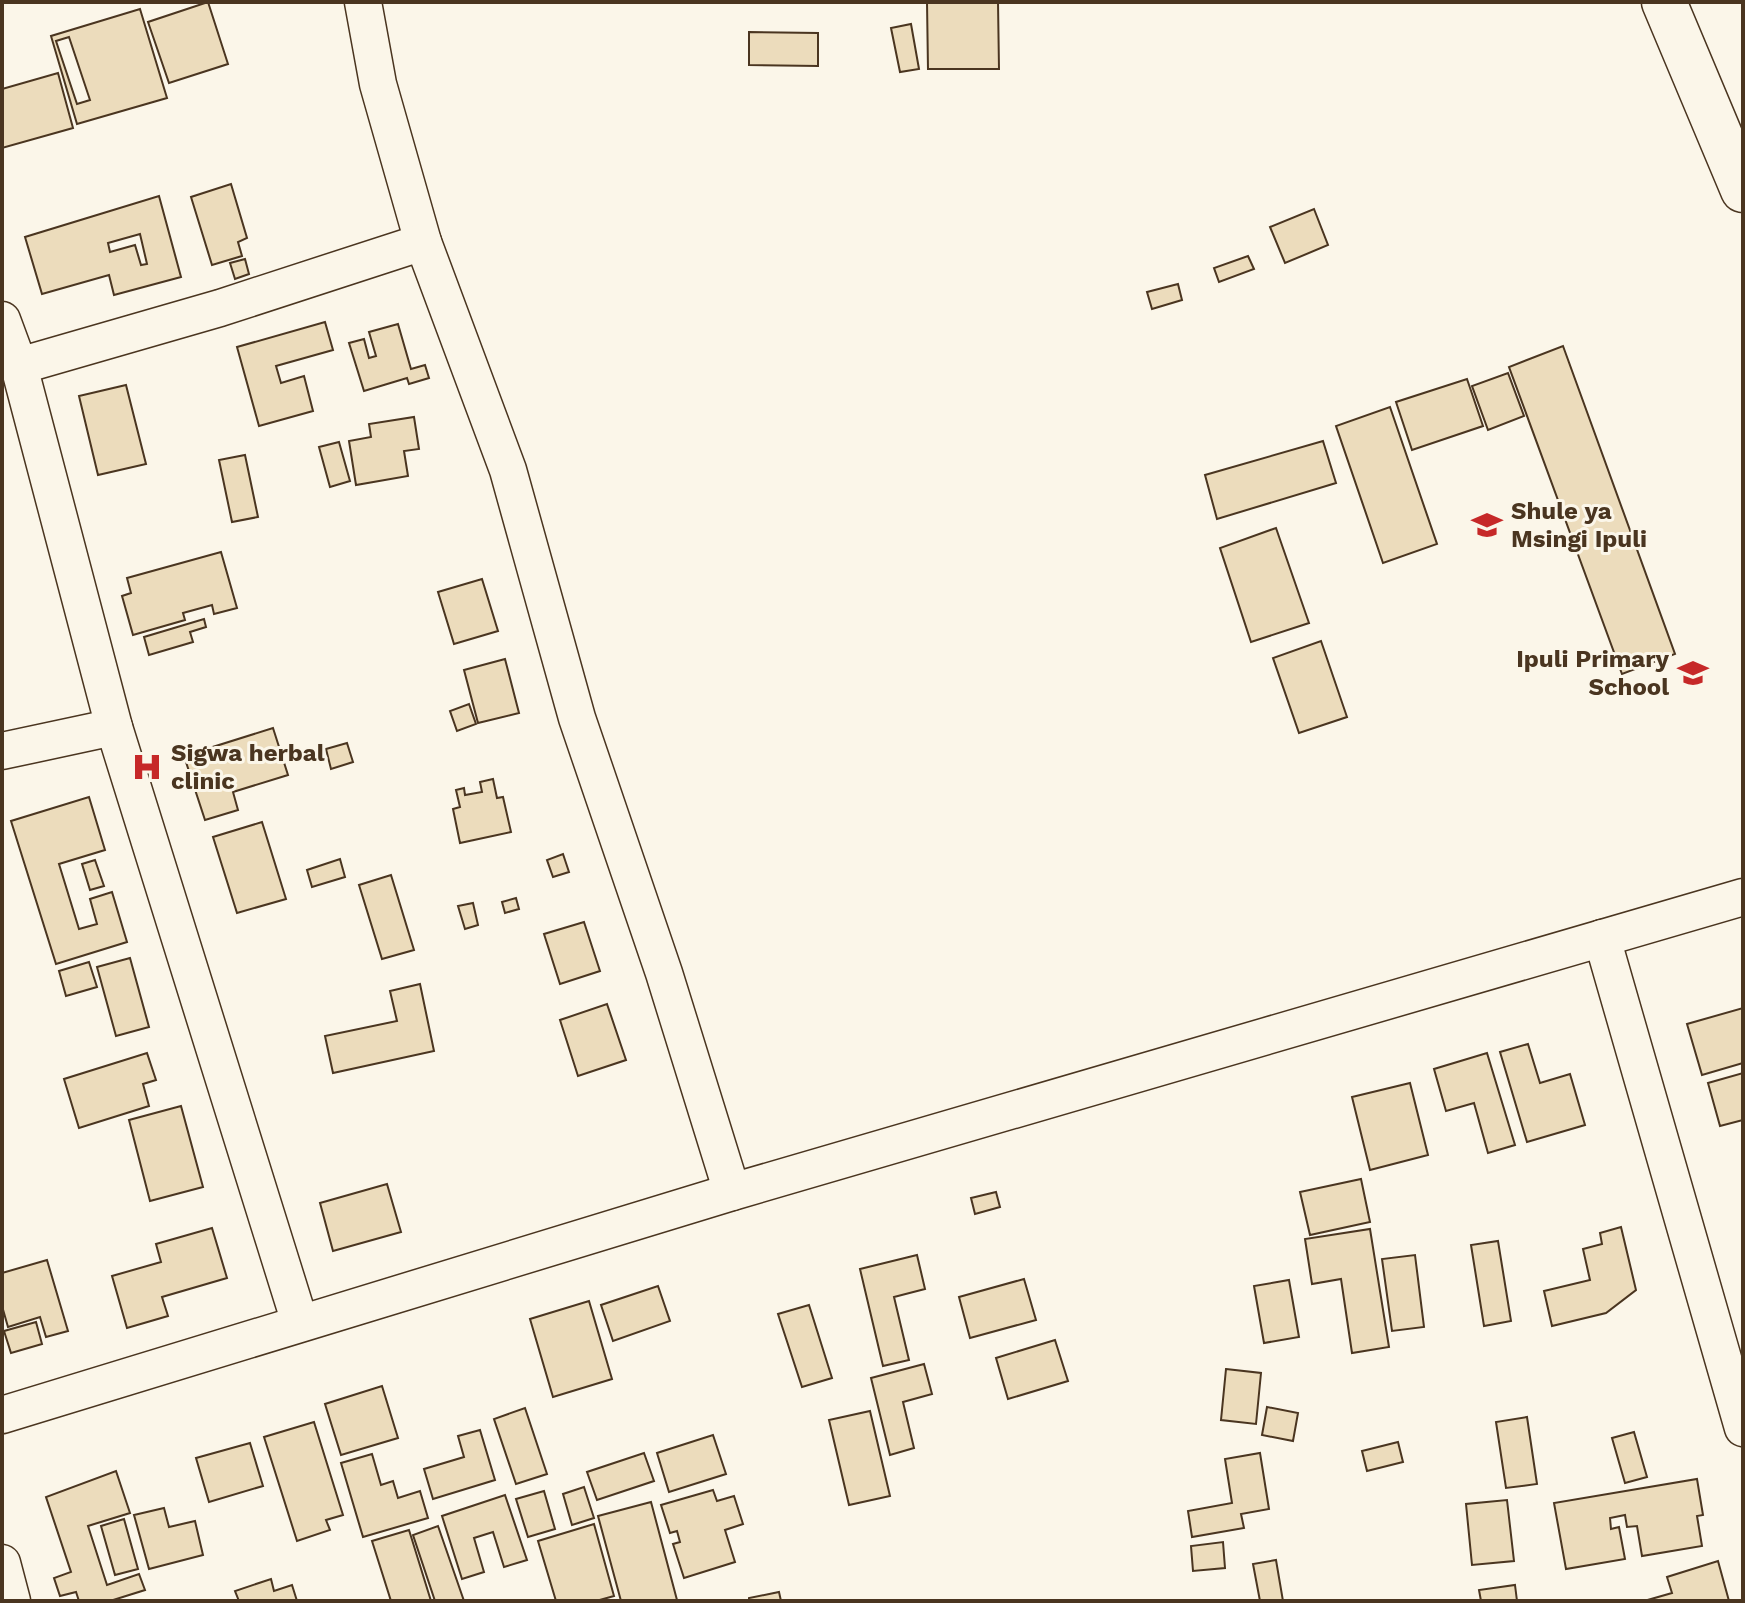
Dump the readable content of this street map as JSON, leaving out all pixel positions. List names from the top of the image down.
{
  "places": {
    "school or university": ["Shule ya Msingi Ipuli", "Ipuli Primary School"],
    "hospital": ["Sigwa herbal clinic"]
  }
}
